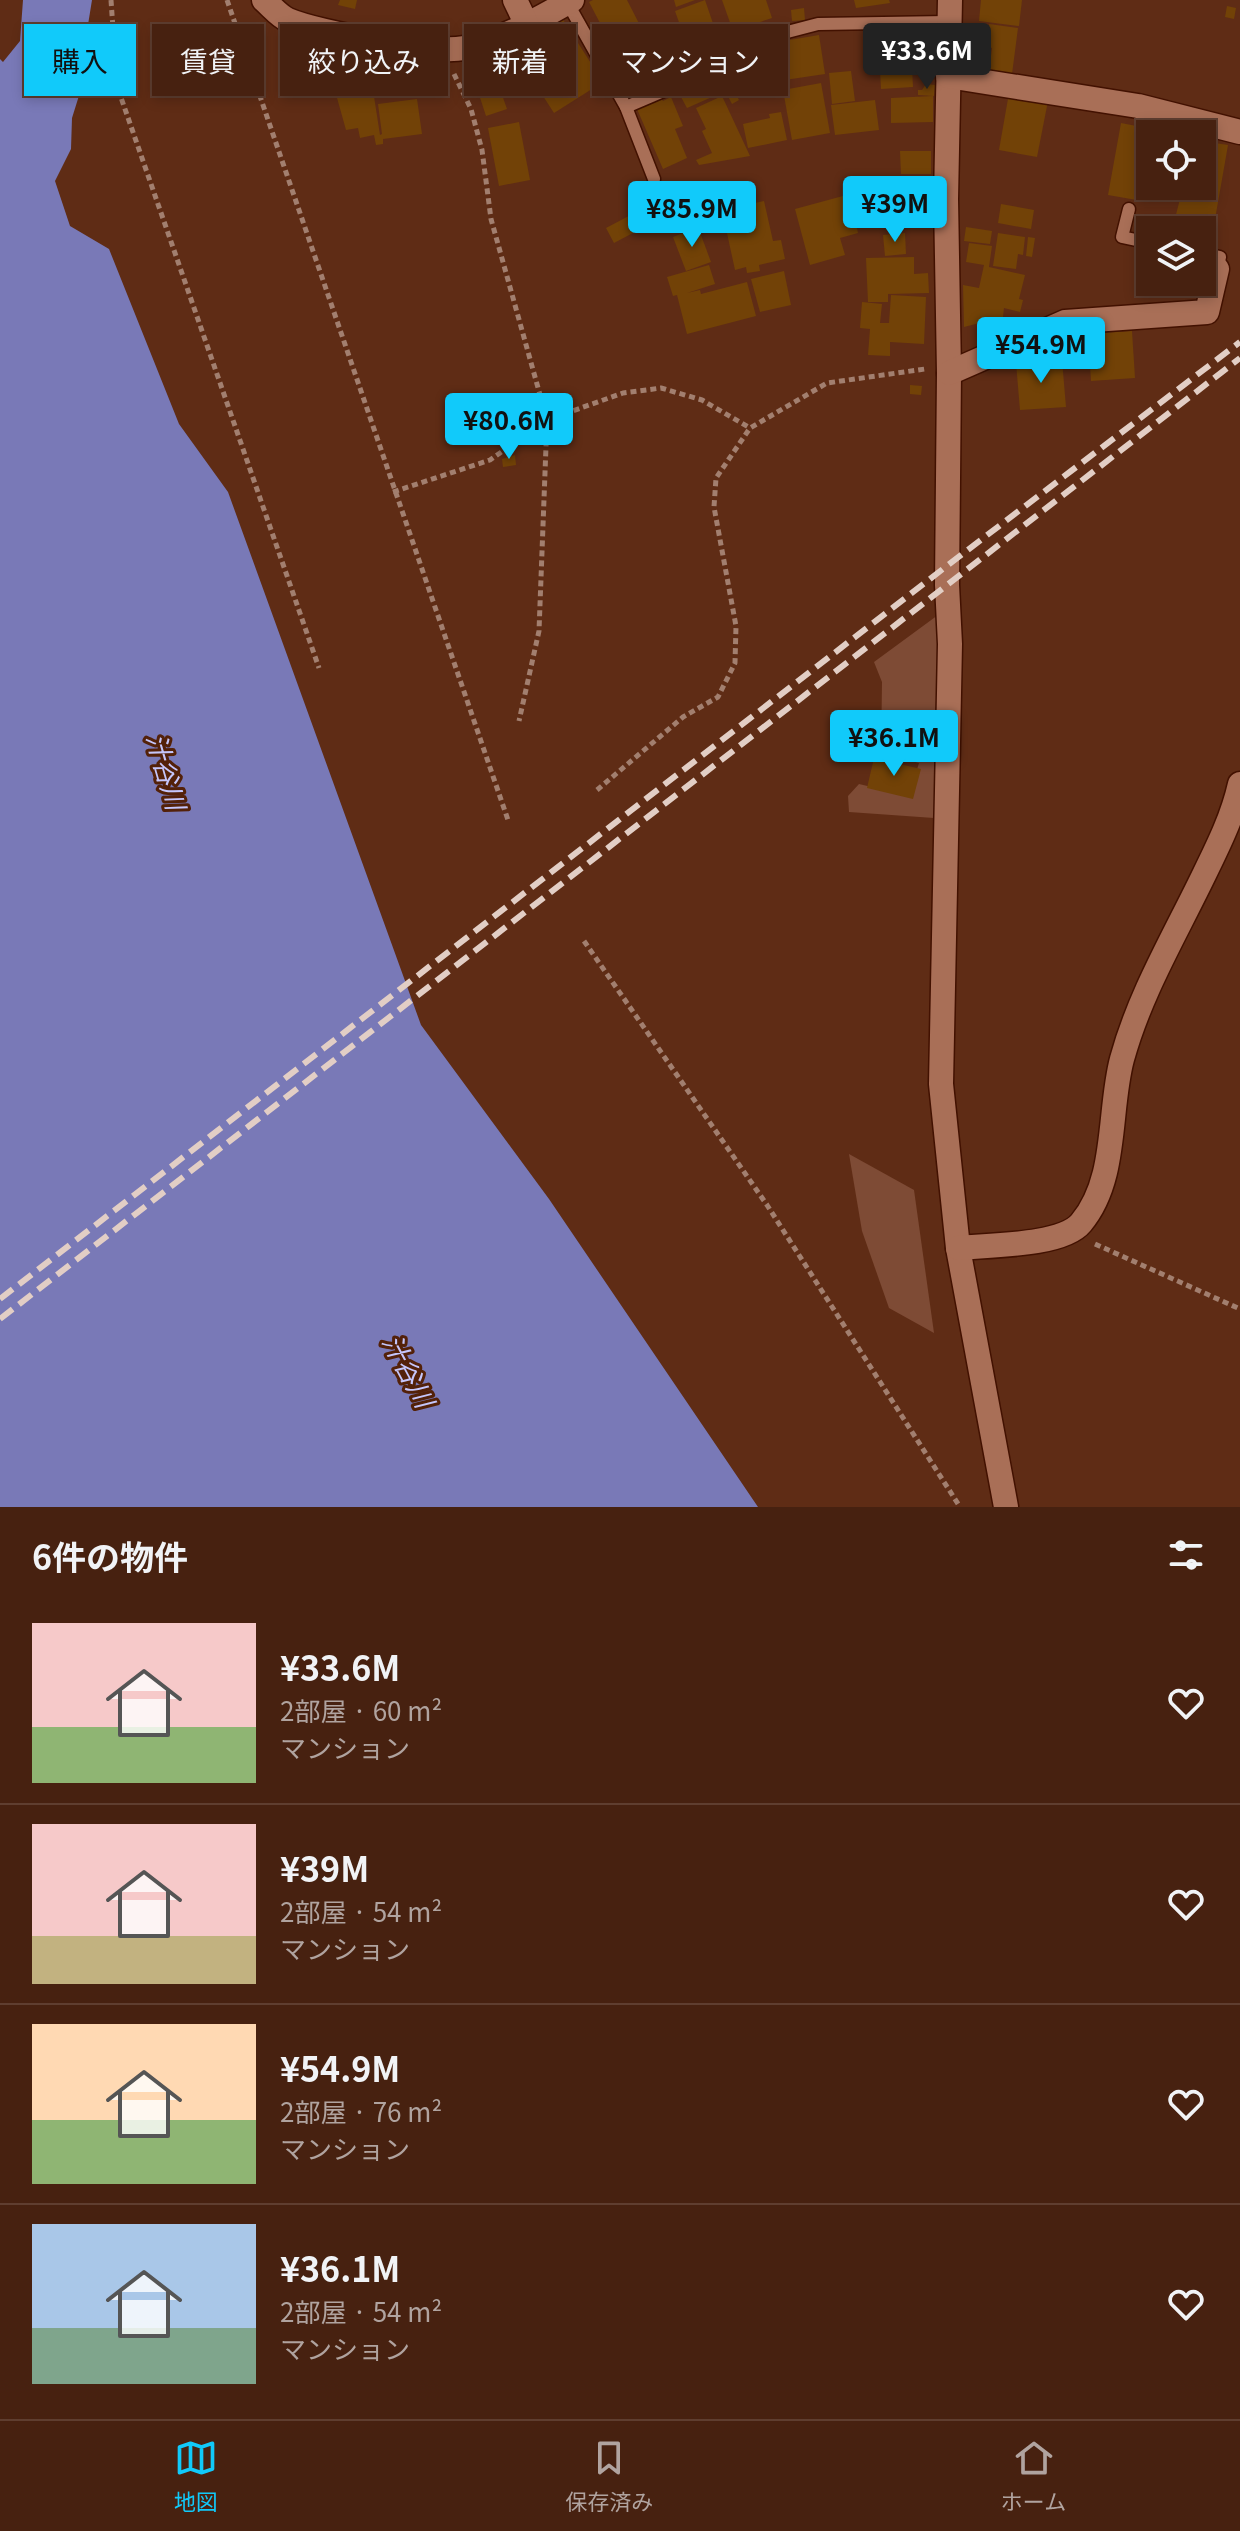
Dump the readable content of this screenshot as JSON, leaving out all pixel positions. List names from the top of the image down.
{
  "water": ["汁谷川"],
  "page": {
    "price": [
      "¥33.6M",
      "¥39M",
      "¥85.9M",
      "¥54.9M",
      "¥80.6M",
      "¥36.1M"
    ],
    "chip": [
      "購入",
      "賃貸",
      "絞り込み",
      "新着",
      "マンション"
    ],
    "heading": "6件の物件",
    "list": [
      {
        "name": "¥33.6M",
        "note": "2部屋 · 60 m² · マンション"
      },
      {
        "name": "¥39M",
        "note": "2部屋 · 54 m² · マンション"
      },
      {
        "name": "¥54.9M",
        "note": "2部屋 · 76 m² · マンション"
      },
      {
        "name": "¥36.1M",
        "note": "2部屋 · 54 m² · マンション"
      }
    ],
    "tabs": ["地図", "保存済み", "ホーム"]
  }
}
